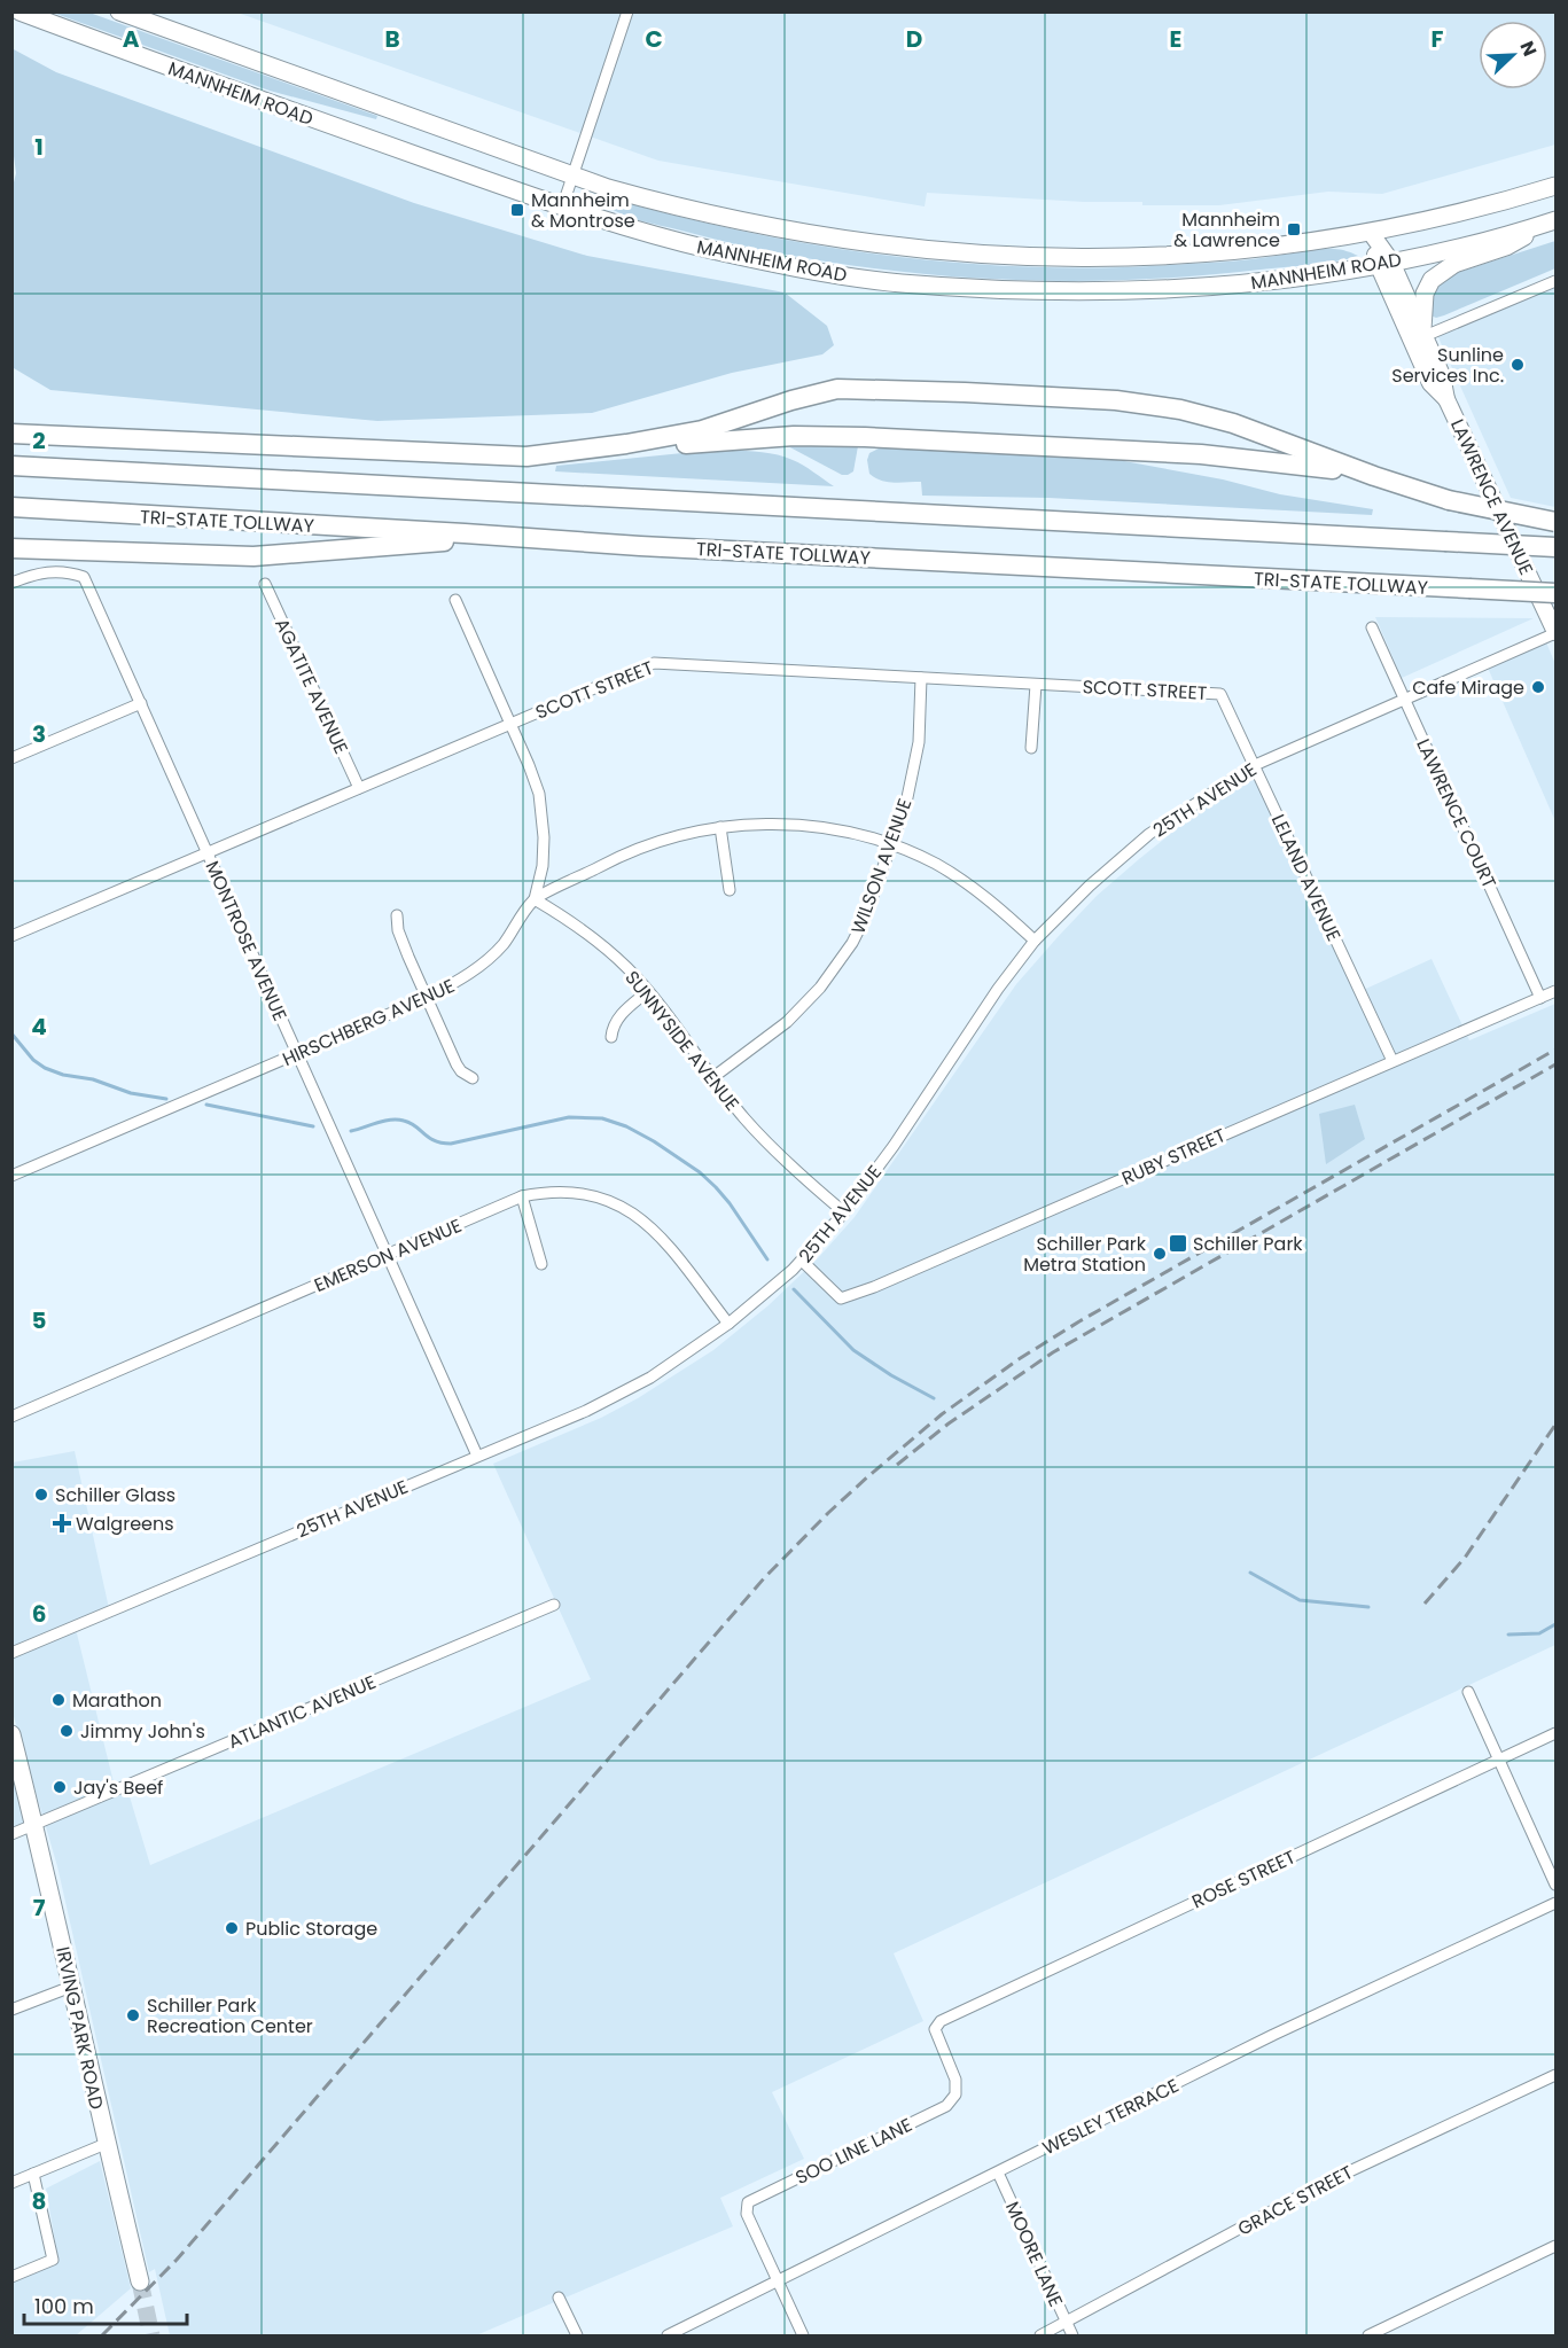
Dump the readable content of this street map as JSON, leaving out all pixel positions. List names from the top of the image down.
{
  "streets": {
    "highway": ["TRI-STATE TOLLWAY"],
    "main road": ["MANNHEIM ROAD", "LAWRENCE AVENUE", "IRVING PARK ROAD"],
    "street": [
      "AGATITE AVENUE",
      "SCOTT STREET",
      "25TH AVENUE",
      "LAWRENCE COURT",
      "WILSON AVENUE",
      "LELAND AVENUE",
      "MONTROSE AVENUE",
      "HIRSCHBERG AVENUE",
      "SUNNYSIDE AVENUE",
      "RUBY STREET",
      "EMERSON AVENUE",
      "ATLANTIC AVENUE",
      "ROSE STREET",
      "WESLEY TERRACE",
      "SOO LINE LANE",
      "GRACE STREET",
      "MOORE LANE"
    ]
  },
  "crossings": [
    ["MANNHEIM ROAD", "LAWRENCE AVENUE"],
    ["LAWRENCE AVENUE", "25TH AVENUE"],
    ["AGATITE AVENUE", "SCOTT STREET"],
    ["SCOTT STREET", "WILSON AVENUE"],
    ["SCOTT STREET", "LELAND AVENUE"],
    ["SCOTT STREET", "MONTROSE AVENUE"],
    ["25TH AVENUE", "LAWRENCE COURT"],
    ["25TH AVENUE", "LELAND AVENUE"],
    ["25TH AVENUE", "MONTROSE AVENUE"],
    ["25TH AVENUE", "HIRSCHBERG AVENUE"],
    ["25TH AVENUE", "SUNNYSIDE AVENUE"],
    ["25TH AVENUE", "RUBY STREET"],
    ["25TH AVENUE", "EMERSON AVENUE"],
    ["LAWRENCE COURT", "RUBY STREET"],
    ["WILSON AVENUE", "HIRSCHBERG AVENUE"],
    ["WILSON AVENUE", "SUNNYSIDE AVENUE"],
    ["LELAND AVENUE", "RUBY STREET"],
    ["MONTROSE AVENUE", "HIRSCHBERG AVENUE"],
    ["MONTROSE AVENUE", "EMERSON AVENUE"],
    ["HIRSCHBERG AVENUE", "SUNNYSIDE AVENUE"],
    ["ATLANTIC AVENUE", "IRVING PARK ROAD"],
    ["ROSE STREET", "SOO LINE LANE"],
    ["WESLEY TERRACE", "SOO LINE LANE"],
    ["WESLEY TERRACE", "MOORE LANE"],
    ["GRACE STREET", "MOORE LANE"]
  ],
  "places": {
    "transit": ["Mannheim & Montrose", "Mannheim & Lawrence", "Schiller Park"],
    "other": [
      "Sunline Services Inc.",
      "Cafe Mirage",
      "Schiller Park Metra Station",
      "Schiller Glass",
      "Marathon",
      "Jimmy John's",
      "Jay's Beef",
      "Public Storage",
      "Schiller Park Recreation Center"
    ],
    "health": ["Walgreens"]
  },
  "scale_bar": "100 m",
  "north": "top right",
  "grid": {
    "columns": [
      "A",
      "B",
      "C",
      "D",
      "E",
      "F"
    ],
    "rows": [
      "1",
      "2",
      "3",
      "4",
      "5",
      "6",
      "7",
      "8"
    ]
  }
}
